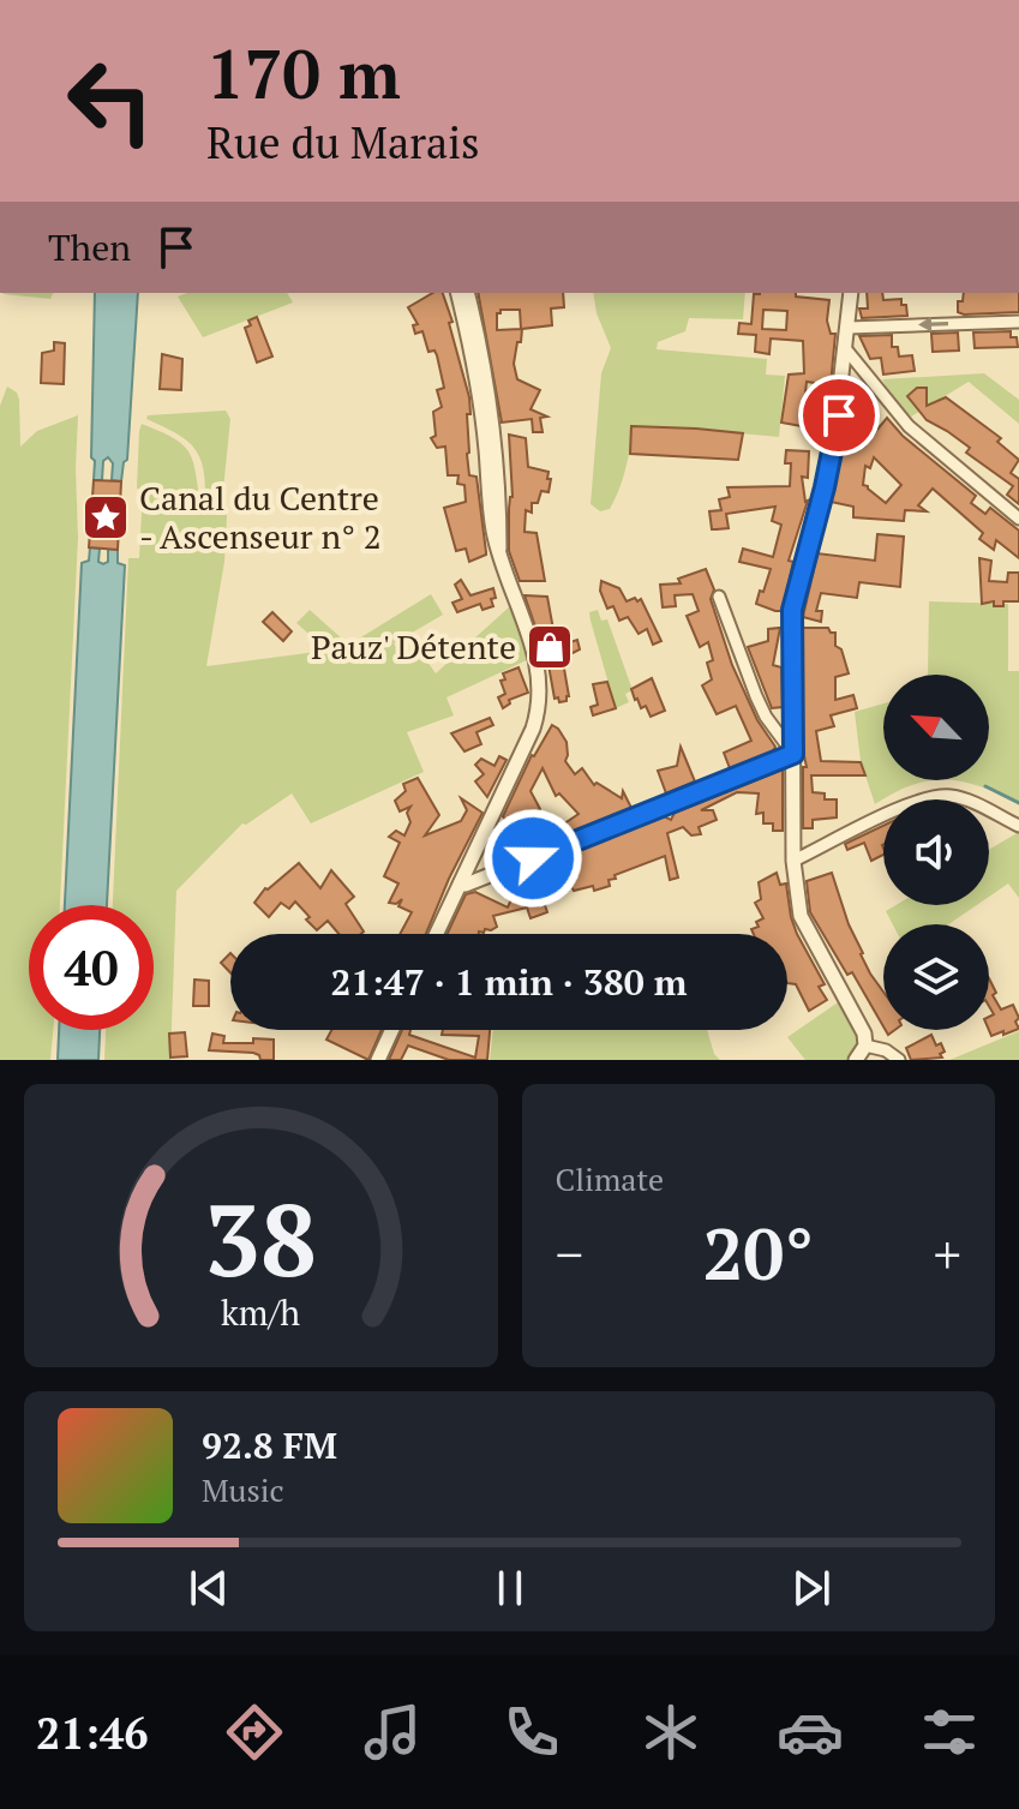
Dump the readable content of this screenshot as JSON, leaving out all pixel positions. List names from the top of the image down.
{
  "places": {
    "place": ["Canal du Centre - Ascenseur n° 2"],
    "shop": ["Pauz' Détente"]
  },
  "north": "top left",
  "page": {
    "turn": ["170 m", "Rue du Marais"],
    "then": "Then",
    "limit": "40",
    "trip": "21:47 · 1 min · 380 m",
    "tile": "Climate",
    "heat": ["−", "20°", "+"],
    "song": ["92.8 FM", "Music"],
    "tabs": "21:46",
    "gauge": ["38", "km/h"]
  }
}
